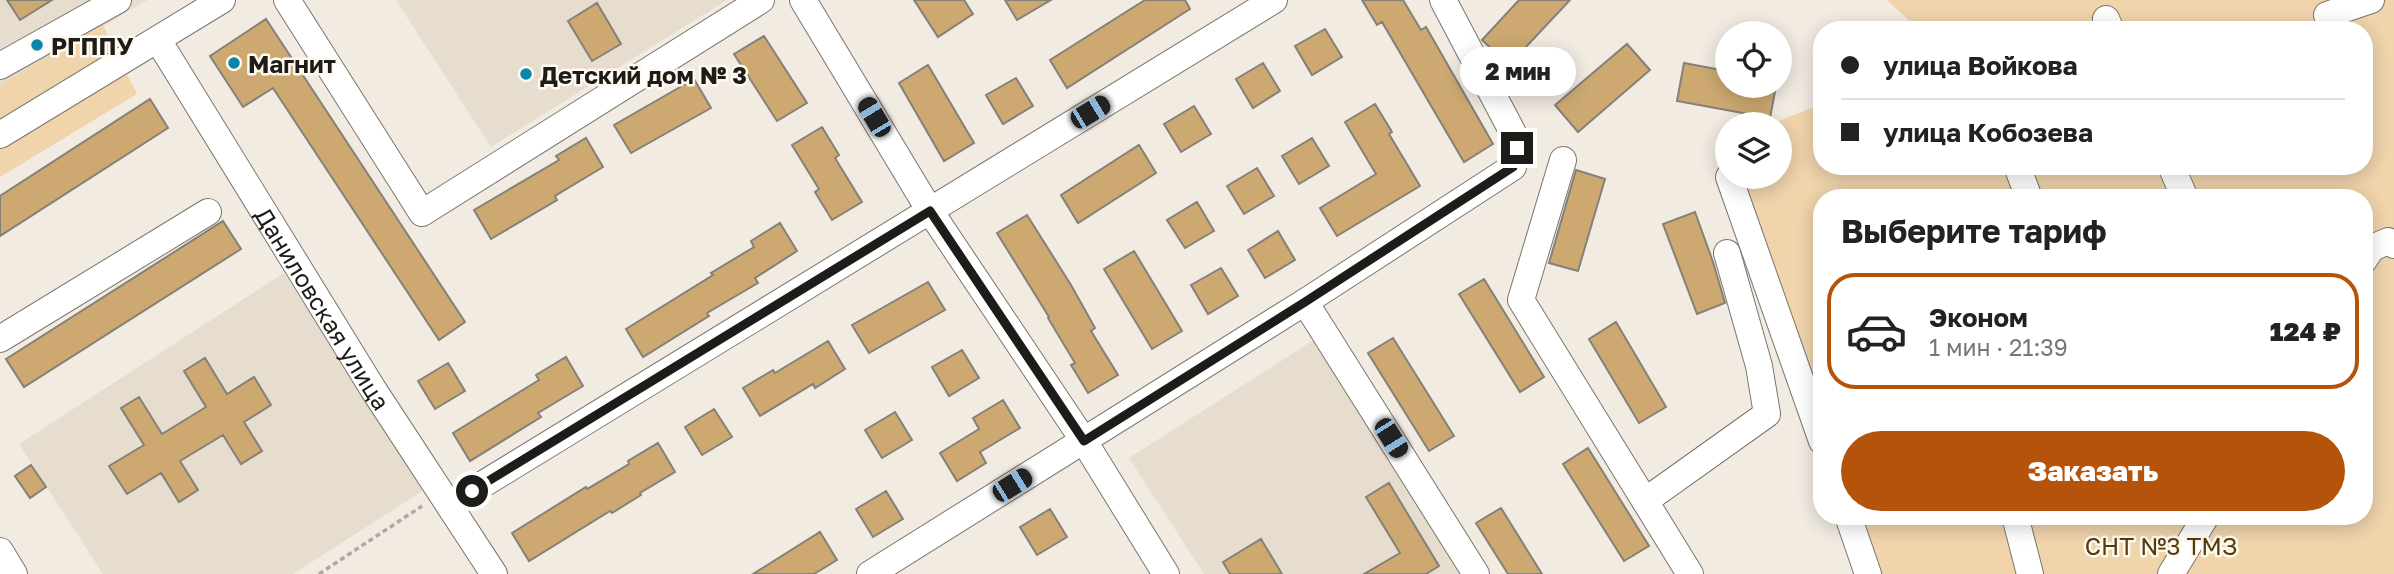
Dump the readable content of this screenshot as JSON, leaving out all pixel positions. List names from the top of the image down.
{
  "streets": {
    "street": ["Даниловская улица"]
  },
  "parks": ["СНТ №3 ТМЗ"],
  "places": ["РГППУ", "Магнит", "Детский дом № 3"],
  "page": {
    "banner": ["улица Войкова", "улица Кобозева"],
    "bubble": "2 мин",
    "heading": "Выберите тариф",
    "list": [
      {
        "name": "Эконом",
        "note": "1 мин · 21:39",
        "value": "124 ₽"
      }
    ],
    "buttons": "Заказать"
  }
}
